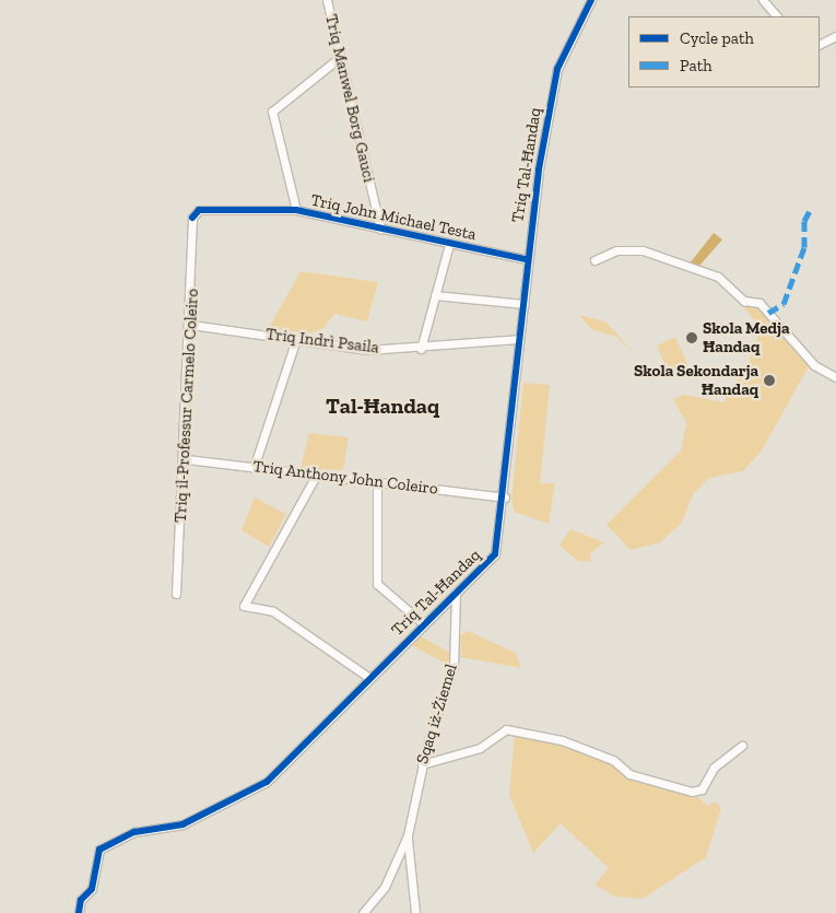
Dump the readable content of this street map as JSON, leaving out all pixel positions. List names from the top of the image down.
{
  "streets": {
    "street": [
      "Triq Manwel Borg Gauci",
      "Triq Tal-Ħandaq",
      "Triq John Michael Testa",
      "Triq Indrì Psaila",
      "Triq il-Professur Carmelo Coleiro",
      "Triq Anthony John Coleiro",
      "Sqaq iż-Żiemel"
    ]
  },
  "crossings": [
    ["Triq Manwel Borg Gauci", "Triq John Michael Testa"],
    ["Triq Tal-Ħandaq", "Triq John Michael Testa"],
    ["Triq Tal-Ħandaq", "Triq Indrì Psaila"],
    ["Triq Tal-Ħandaq", "Triq Anthony John Coleiro"],
    ["Triq Tal-Ħandaq", "Sqaq iż-Żiemel"],
    ["Triq John Michael Testa", "Triq il-Professur Carmelo Coleiro"],
    ["Triq Indrì Psaila", "Triq il-Professur Carmelo Coleiro"],
    ["Triq il-Professur Carmelo Coleiro", "Triq Anthony John Coleiro"]
  ],
  "districts": ["Tal-Ħandaq"],
  "places": ["Skola Medja Ħandaq", "Skola Sekondarja Ħandaq"],
  "legend": ["Cycle path", "Path"]
}
